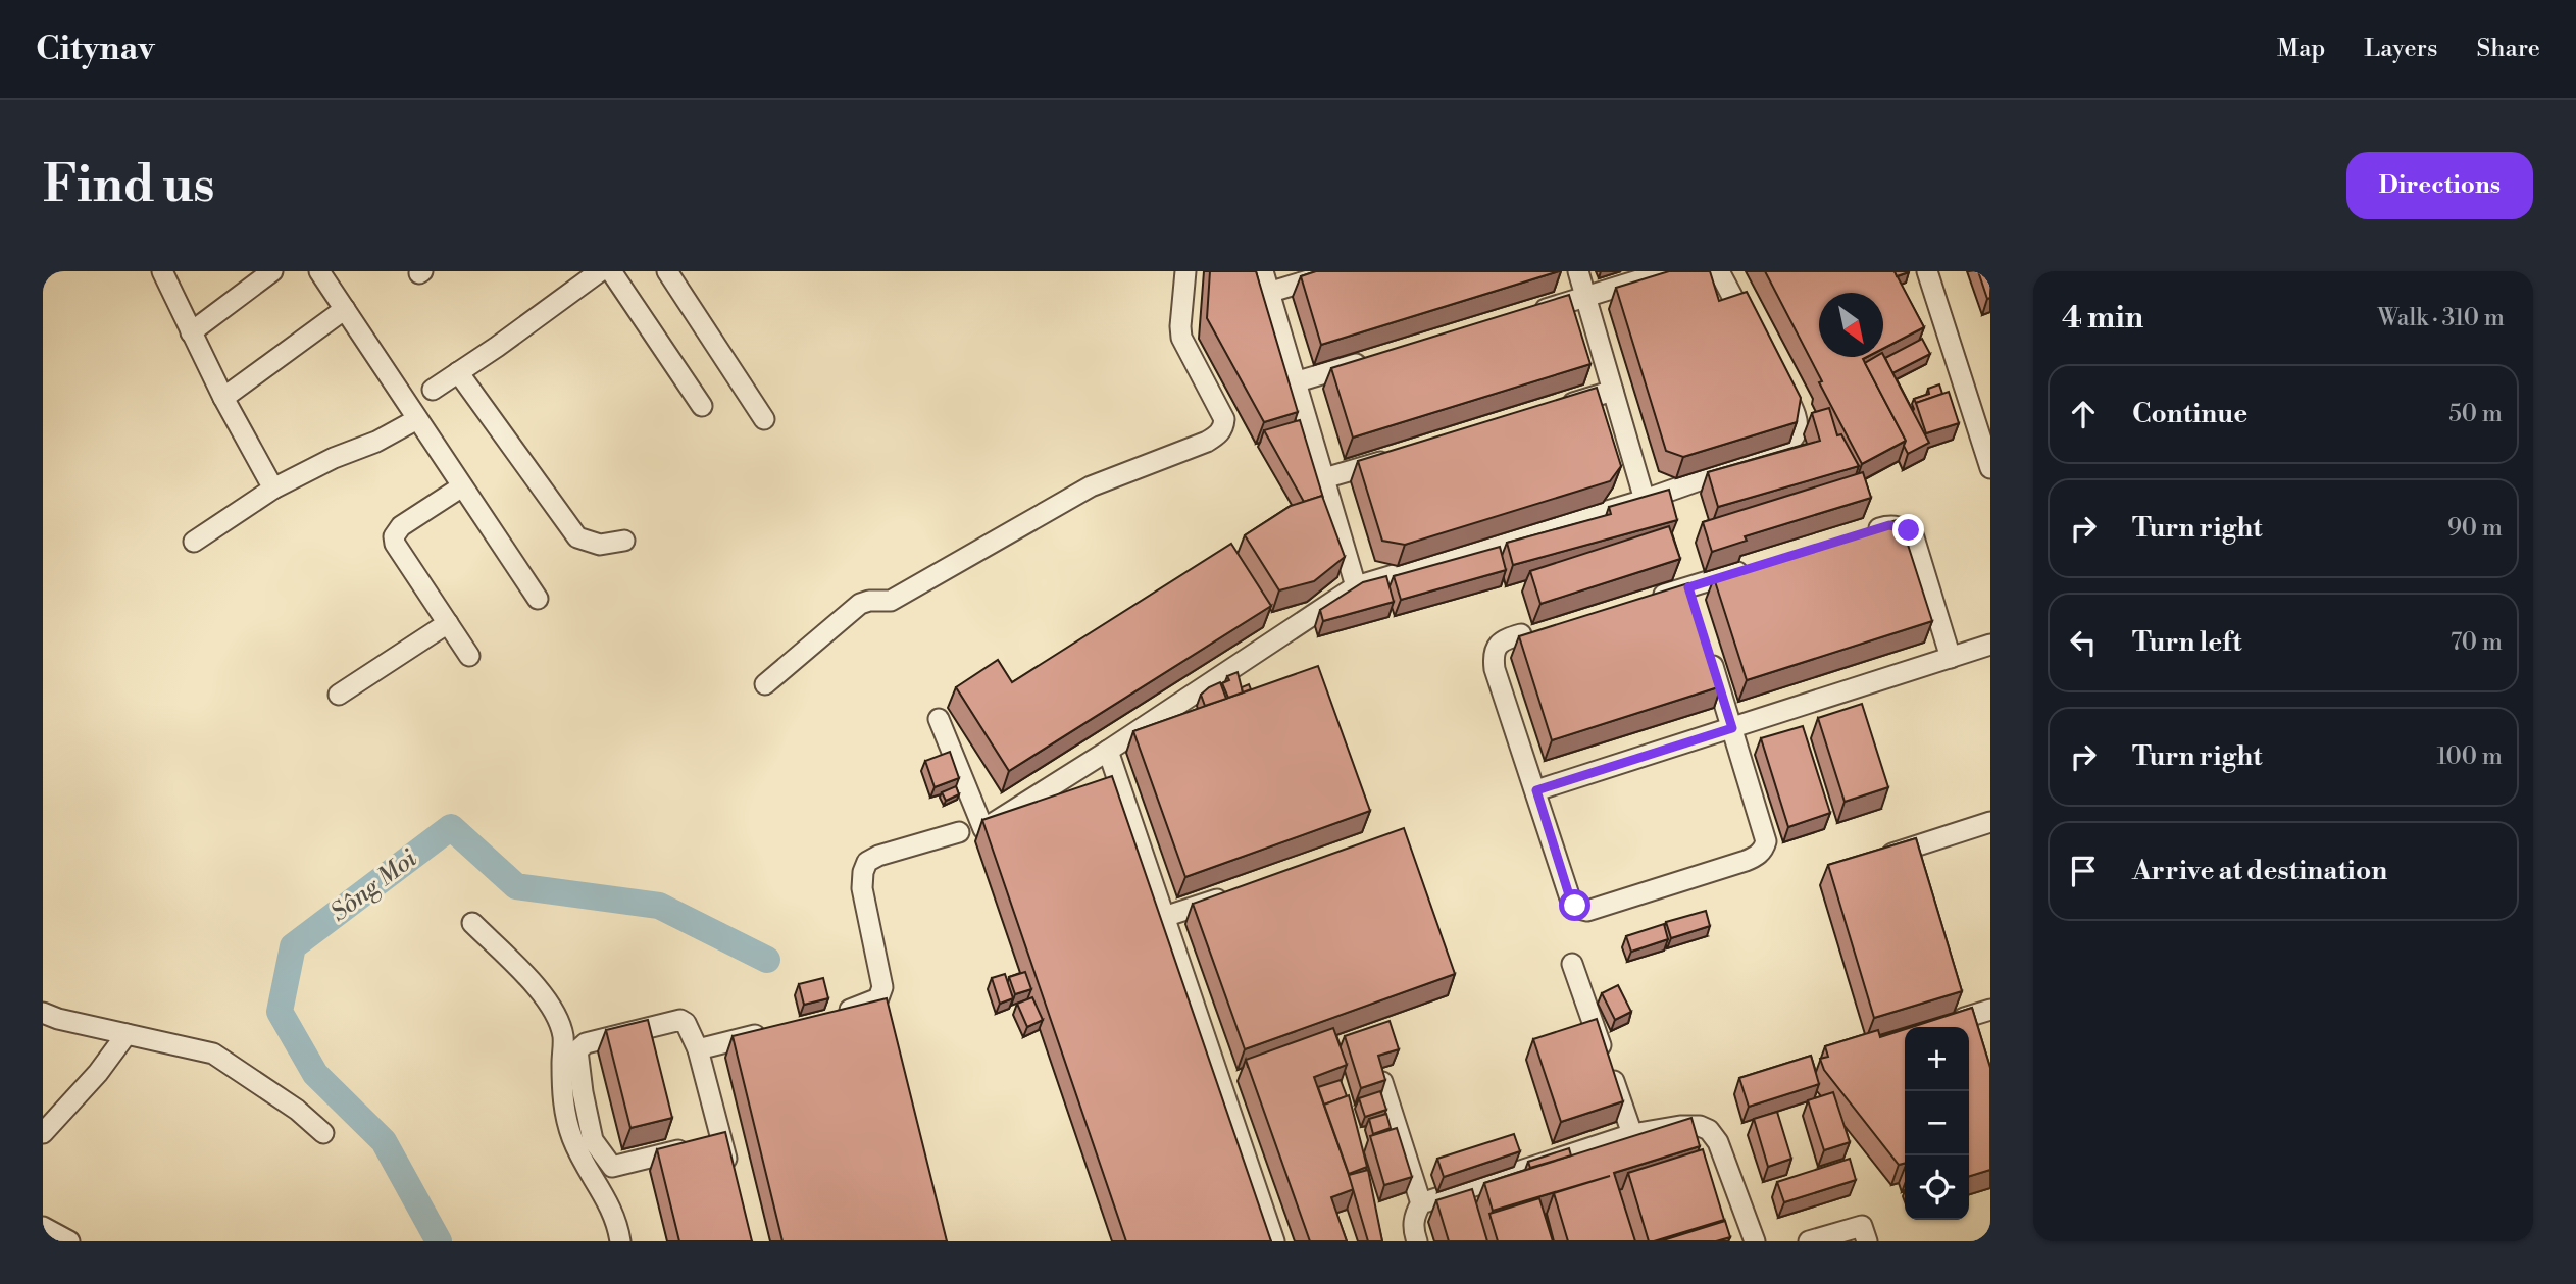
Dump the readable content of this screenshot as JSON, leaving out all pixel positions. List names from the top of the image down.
{
  "water": ["Sông Moi"],
  "north": "bottom right",
  "page": {
    "header": "Citynav",
    "nav": ["Map", "Layers", "Share"],
    "buttons": "Directions",
    "title": "Find us",
    "heading": ["4 min", "Walk · 310 m"],
    "list": [
      ["Continue", "50 m"],
      ["Turn right", "90 m"],
      ["Turn left", "70 m"],
      ["Turn right", "100 m"],
      "Arrive at destination"
    ],
    "map_buttons": ["+", "−"]
  }
}
